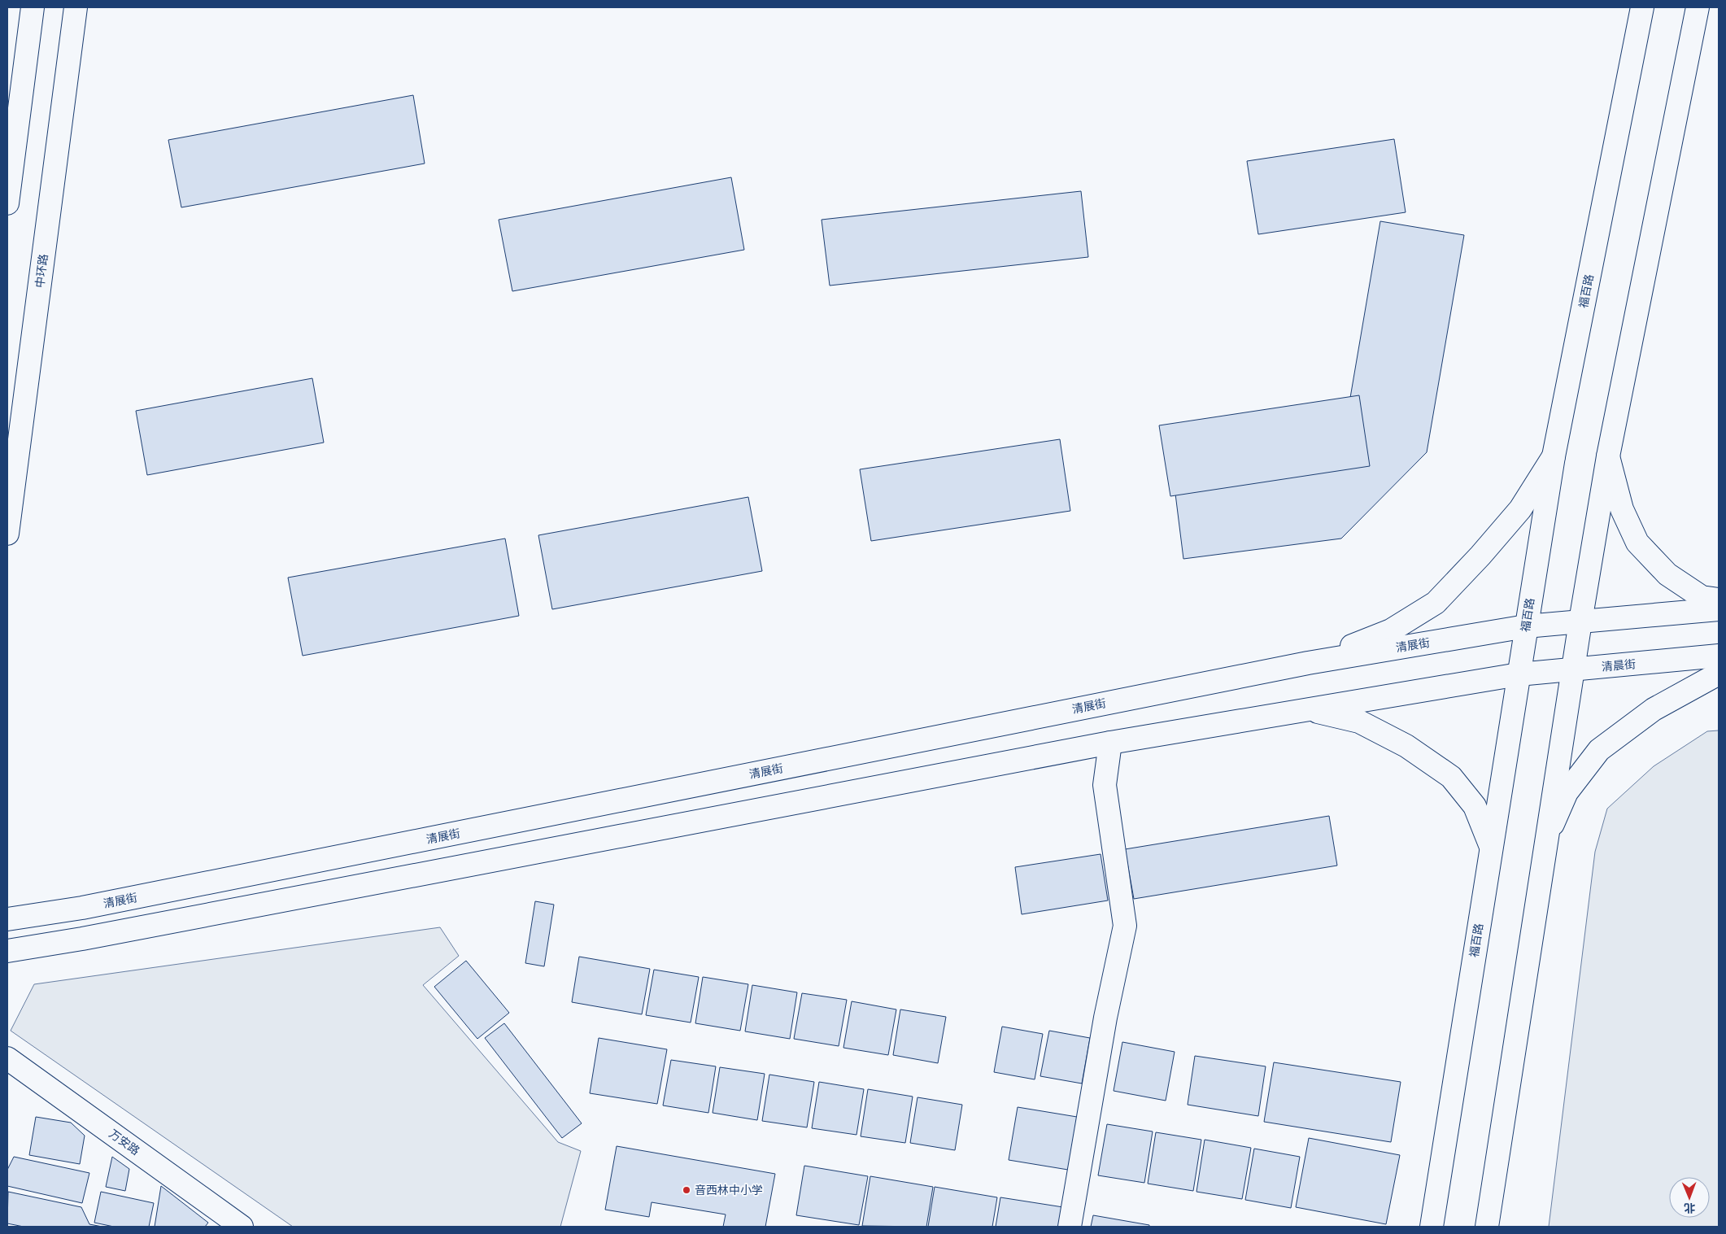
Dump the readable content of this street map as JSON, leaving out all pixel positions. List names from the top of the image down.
{
  "streets": {
    "street": [
      "中环路",
      "福百路",
      "清展街",
      "清晨街",
      "万安路"
    ]
  },
  "crossings": [
    ["福百路", "清展街"],
    ["福百路", "清晨街"]
  ],
  "places": ["音西林中小学"],
  "north": "bottom"
}
